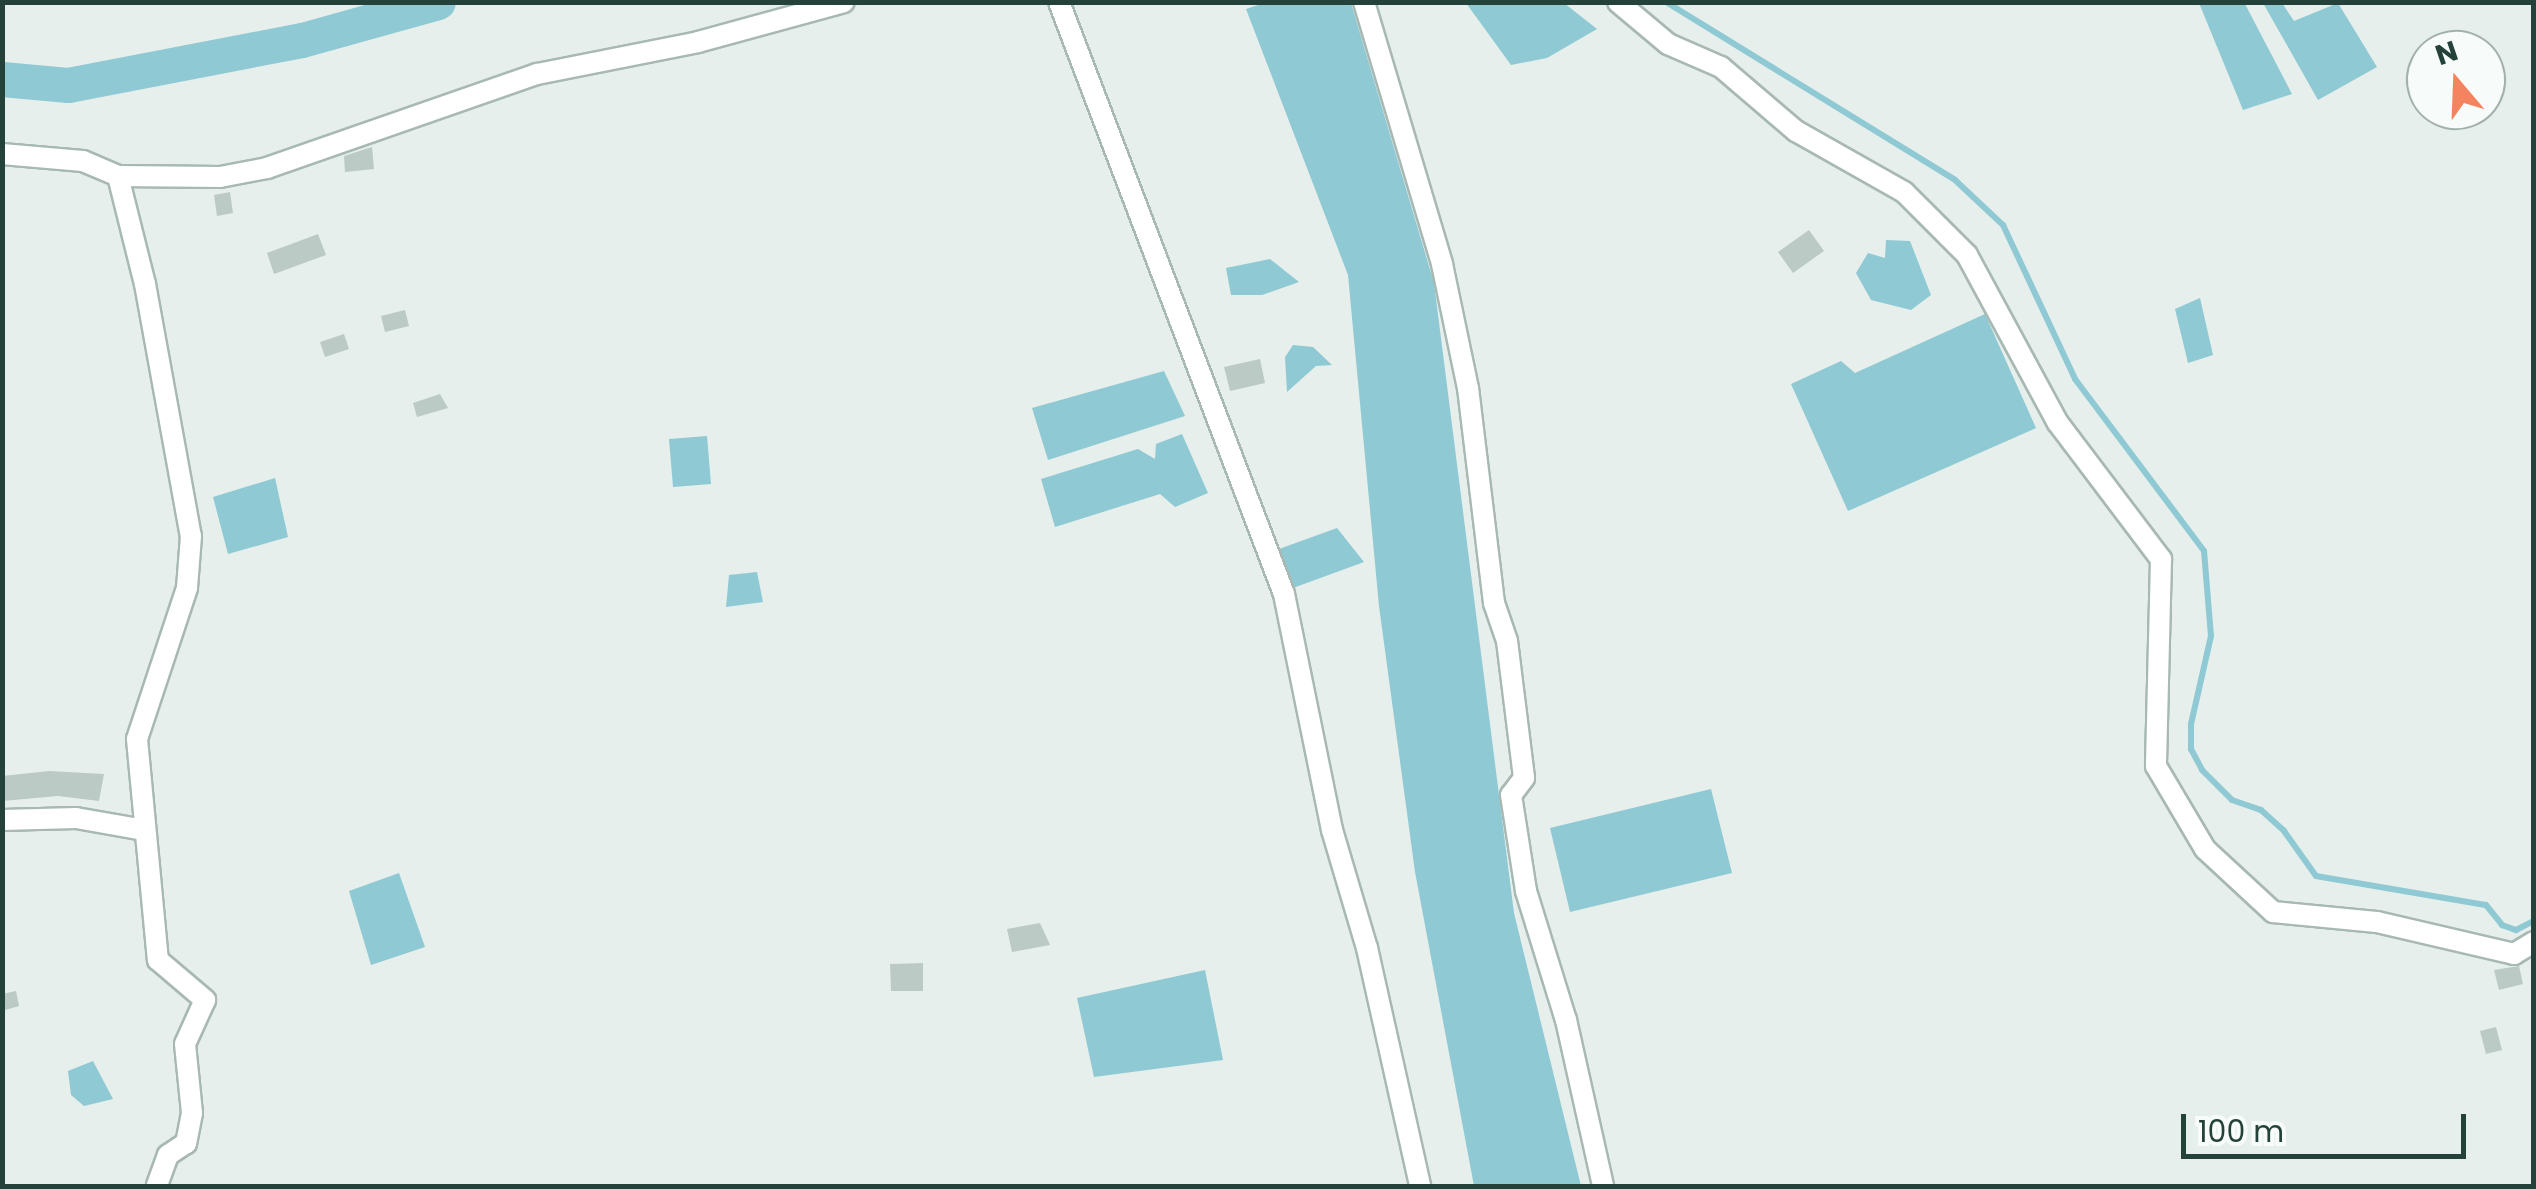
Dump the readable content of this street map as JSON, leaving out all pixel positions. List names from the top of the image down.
{
  "scale_bar": "100 m",
  "north": "top"
}
